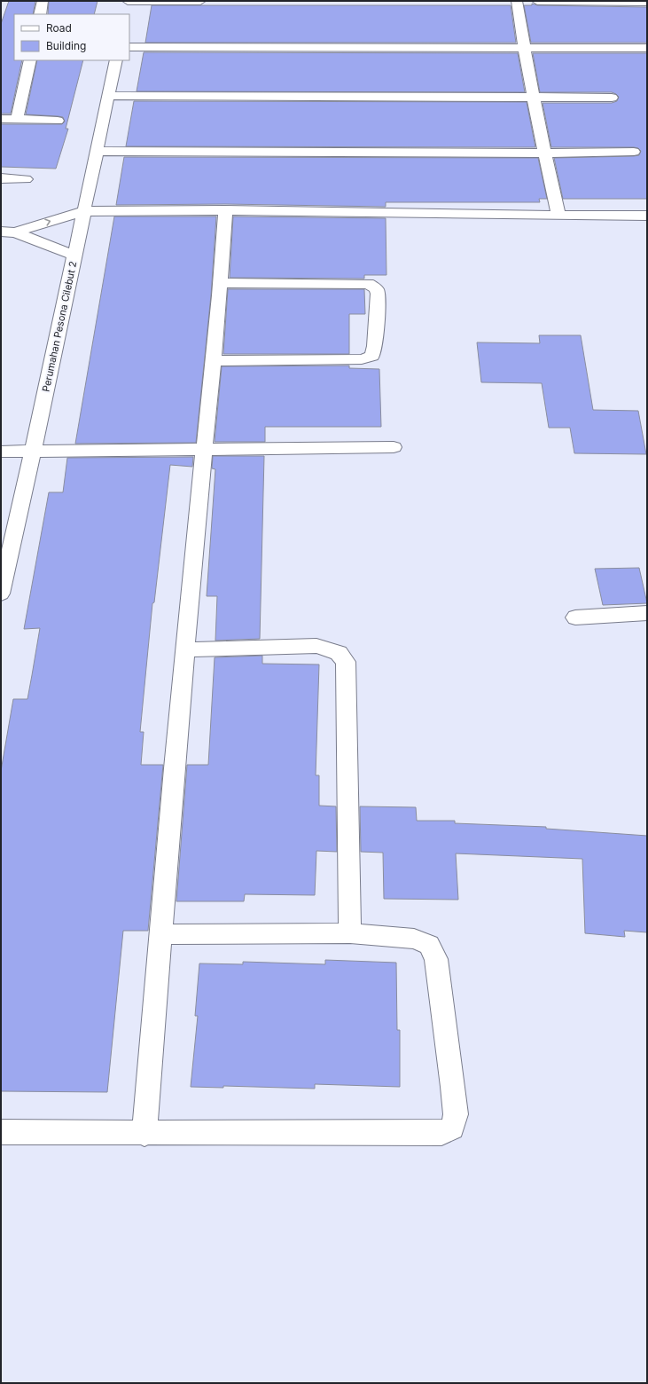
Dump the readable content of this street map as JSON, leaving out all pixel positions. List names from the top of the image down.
{
  "streets": {
    "street": ["Perumahan Pesona Cilebut 2"]
  },
  "legend": ["Road", "Building"]
}
